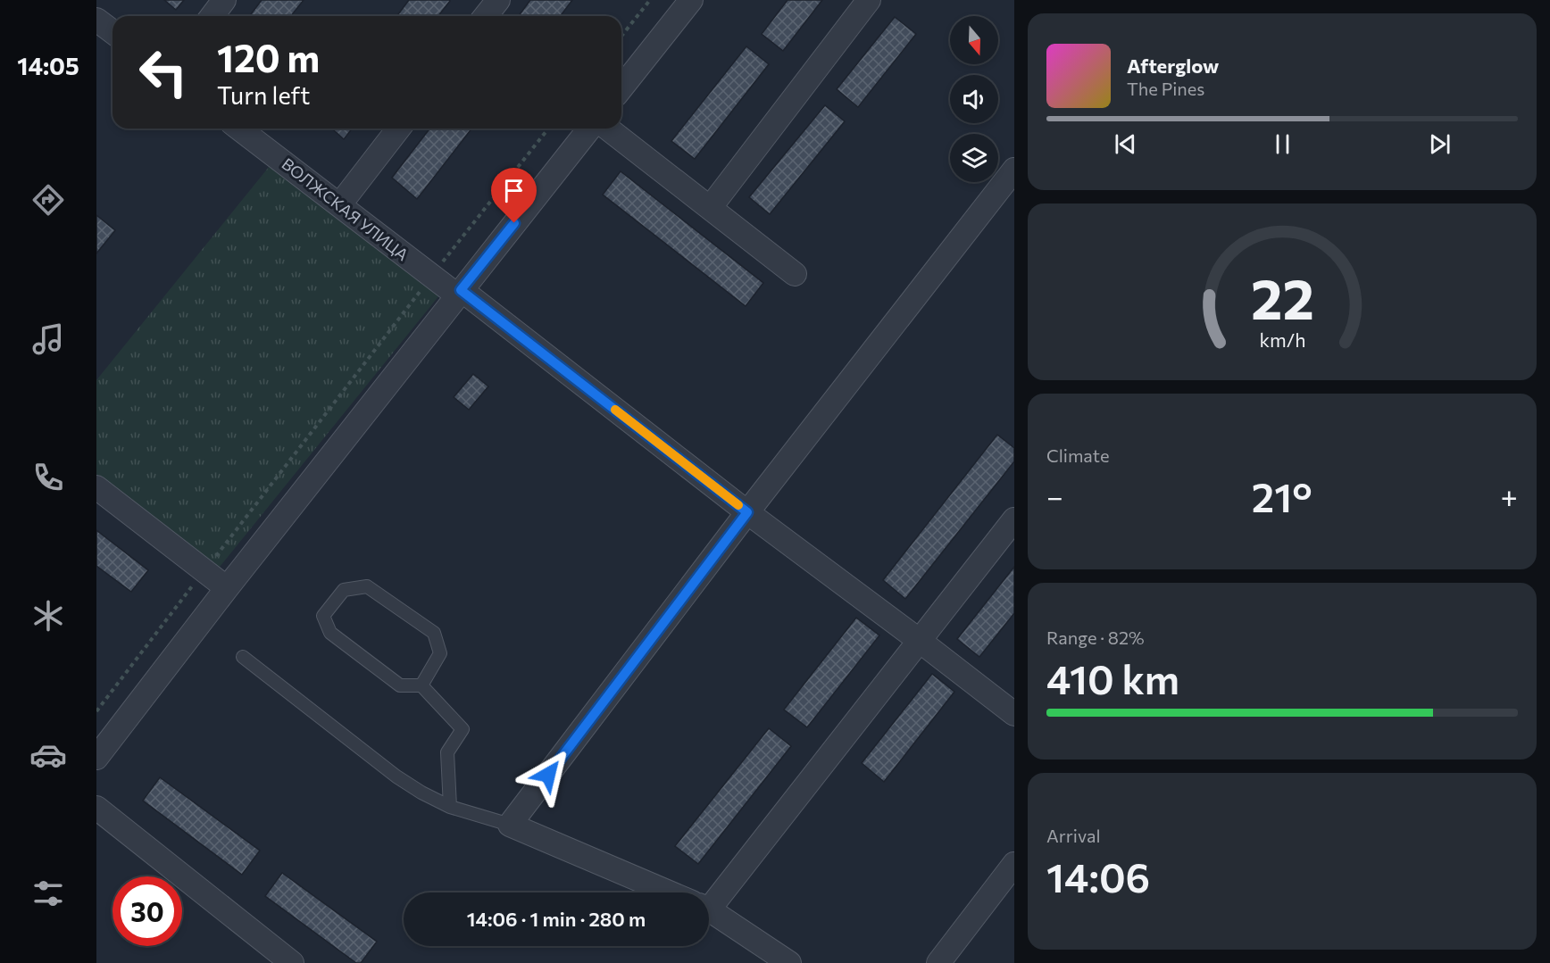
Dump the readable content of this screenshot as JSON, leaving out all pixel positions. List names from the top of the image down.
{
  "streets": {
    "street": ["ВОЛЖСКАЯ УЛИЦА"]
  },
  "north": "bottom",
  "page": {
    "tabs": "14:05",
    "turn": ["120 m", "Turn left"],
    "song": ["Afterglow", "The Pines"],
    "tile": [
      "Climate",
      ["Range · 82%", "410 km"],
      ["Arrival", "14:06"]
    ],
    "heat": ["−", "21°", "+"],
    "limit": "30",
    "trip": "14:06 · 1 min · 280 m",
    "gauge": ["22", "km/h"]
  }
}
